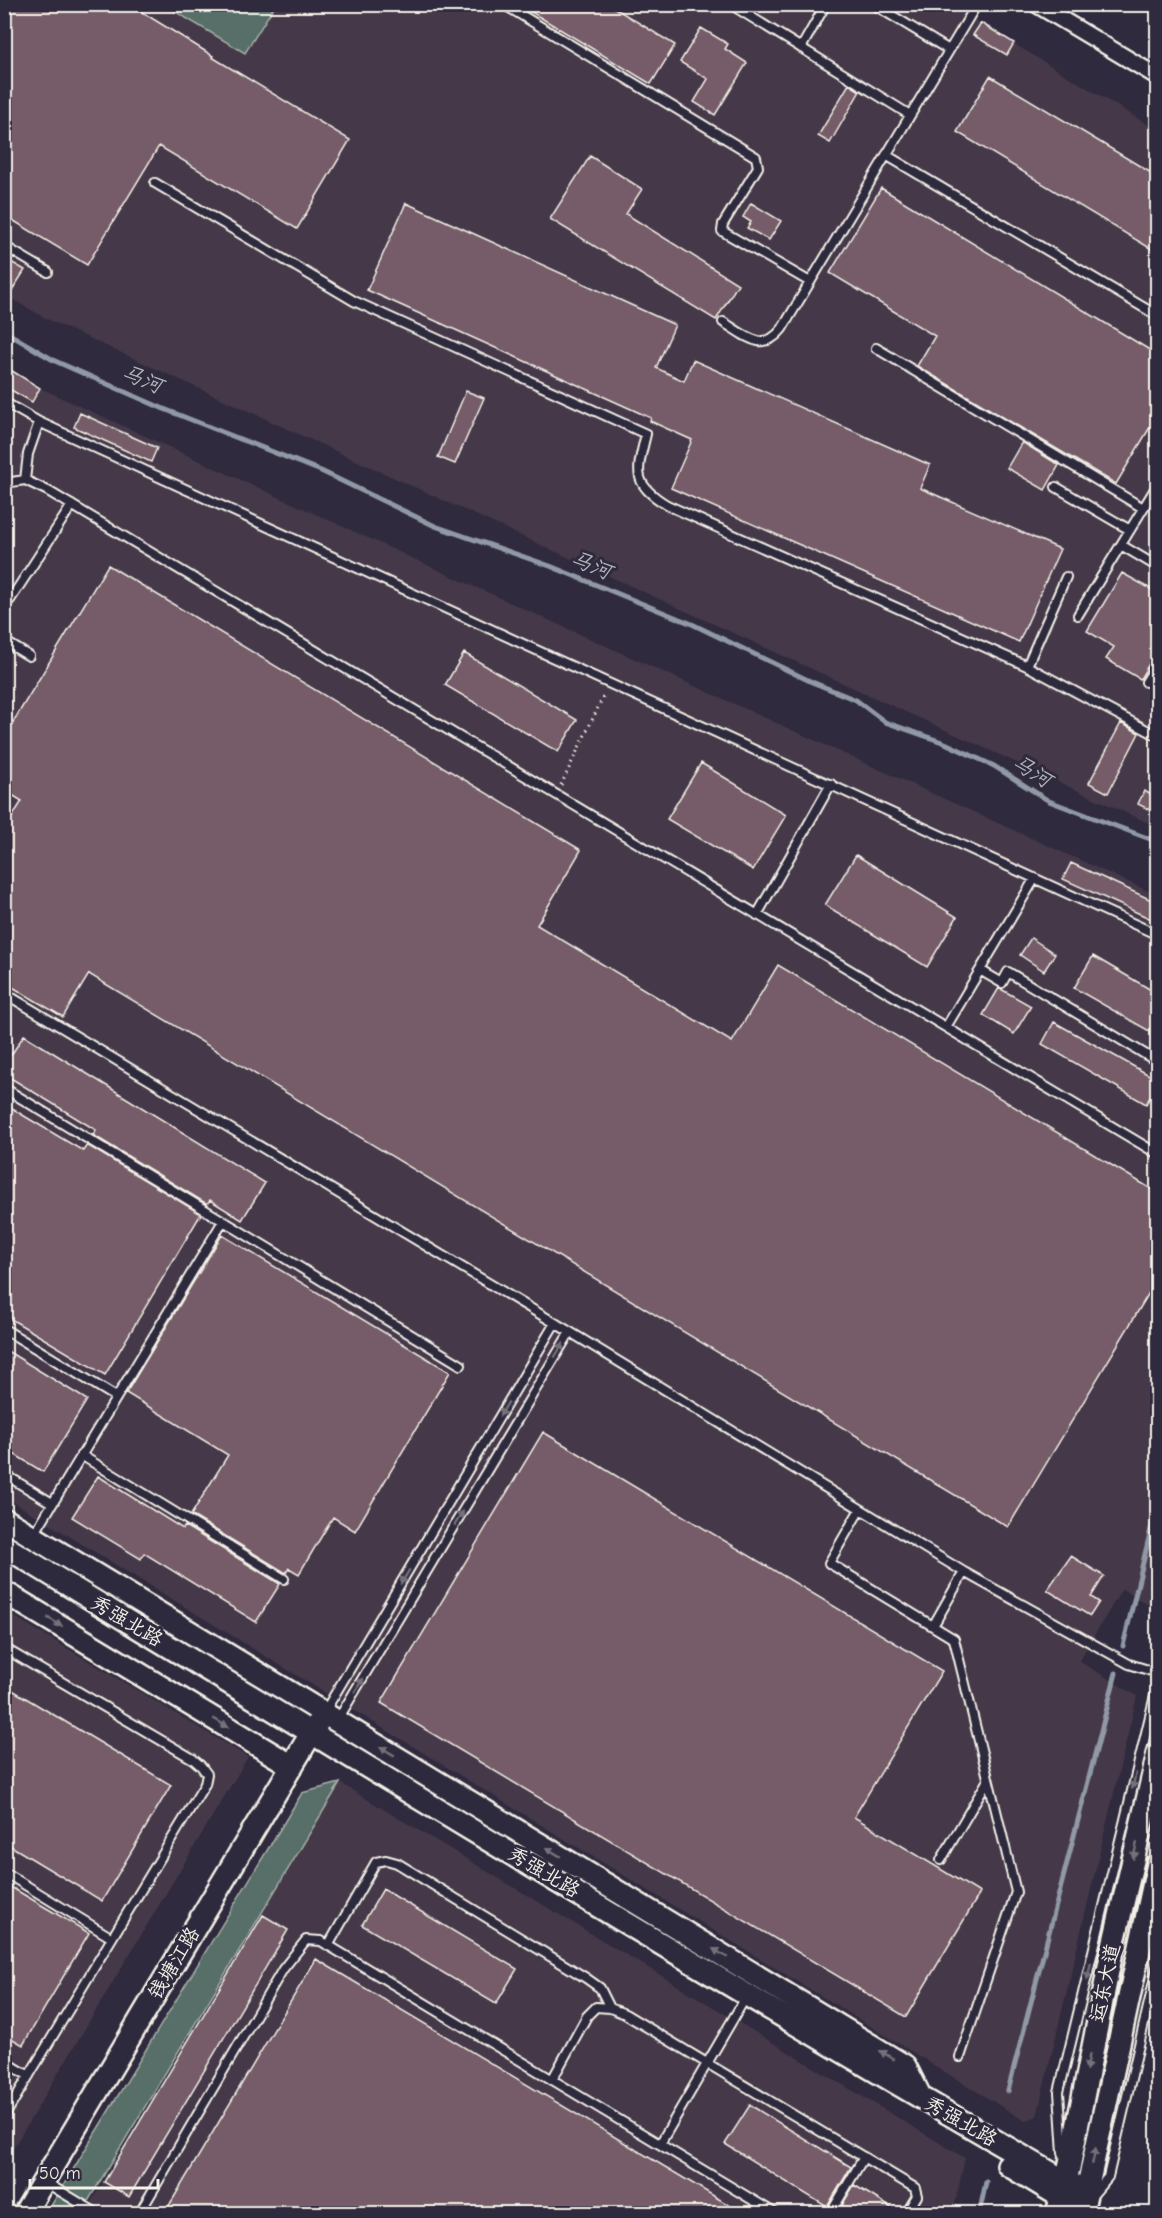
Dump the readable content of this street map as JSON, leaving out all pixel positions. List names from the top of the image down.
{
  "streets": {
    "street": ["秀强北路", "钱塘江路", "运东大道"]
  },
  "crossings": [
    ["秀强北路", "钱塘江路"],
    ["秀强北路", "运东大道"]
  ],
  "water": ["马河"],
  "scale_bar": "50 m"
}
